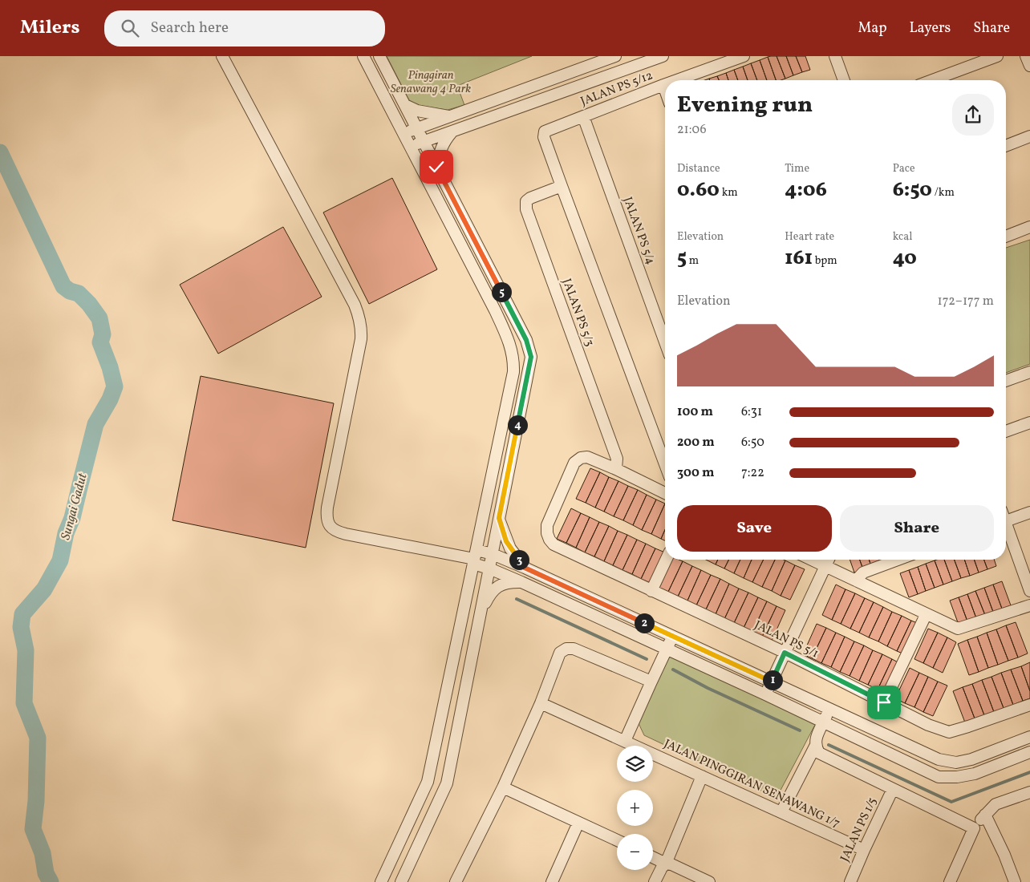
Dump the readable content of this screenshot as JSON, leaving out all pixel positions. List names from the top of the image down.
{
  "streets": {
    "street": [
      "JALAN PS 5/12",
      "JALAN PS 5/4",
      "JALAN PS 5/3",
      "JALAN PS 5/1",
      "JALAN PINGGIRAN SENAWANG 1/7",
      "JALAN PS 1/5"
    ]
  },
  "crossings": [
    ["JALAN PS 5/12", "JALAN PS 5/4"],
    ["JALAN PS 5/12", "JALAN PS 5/3"],
    ["JALAN PS 5/3", "JALAN PS 5/1"],
    ["JALAN PINGGIRAN SENAWANG 1/7", "JALAN PS 1/5"]
  ],
  "water": ["Sungai Gadut"],
  "parks": ["Pinggiran Senawang 4 Park"],
  "page": {
    "header": "Milers",
    "search": "Search here",
    "nav": ["Map", "Layers", "Share"],
    "heading": ["Evening run", "21:06"],
    "stats": [
      ["Distance", "0.60 km"],
      ["Time", "4:06"],
      ["Pace", "6:50 /km"],
      ["Elevation", "5 m"],
      ["Heart rate", "161 bpm"],
      ["kcal", "40"]
    ],
    "pins": [
      "5",
      "4",
      "3",
      "2",
      "1"
    ],
    "chart": ["Elevation", "172–177 m"],
    "list": [
      {
        "name": "100 m",
        "note": "6:31"
      },
      {
        "name": "200 m",
        "note": "6:50"
      },
      {
        "name": "300 m",
        "note": "7:22"
      }
    ],
    "buttons": ["Save", "Share"],
    "map_buttons": ["+", "−"]
  }
}
